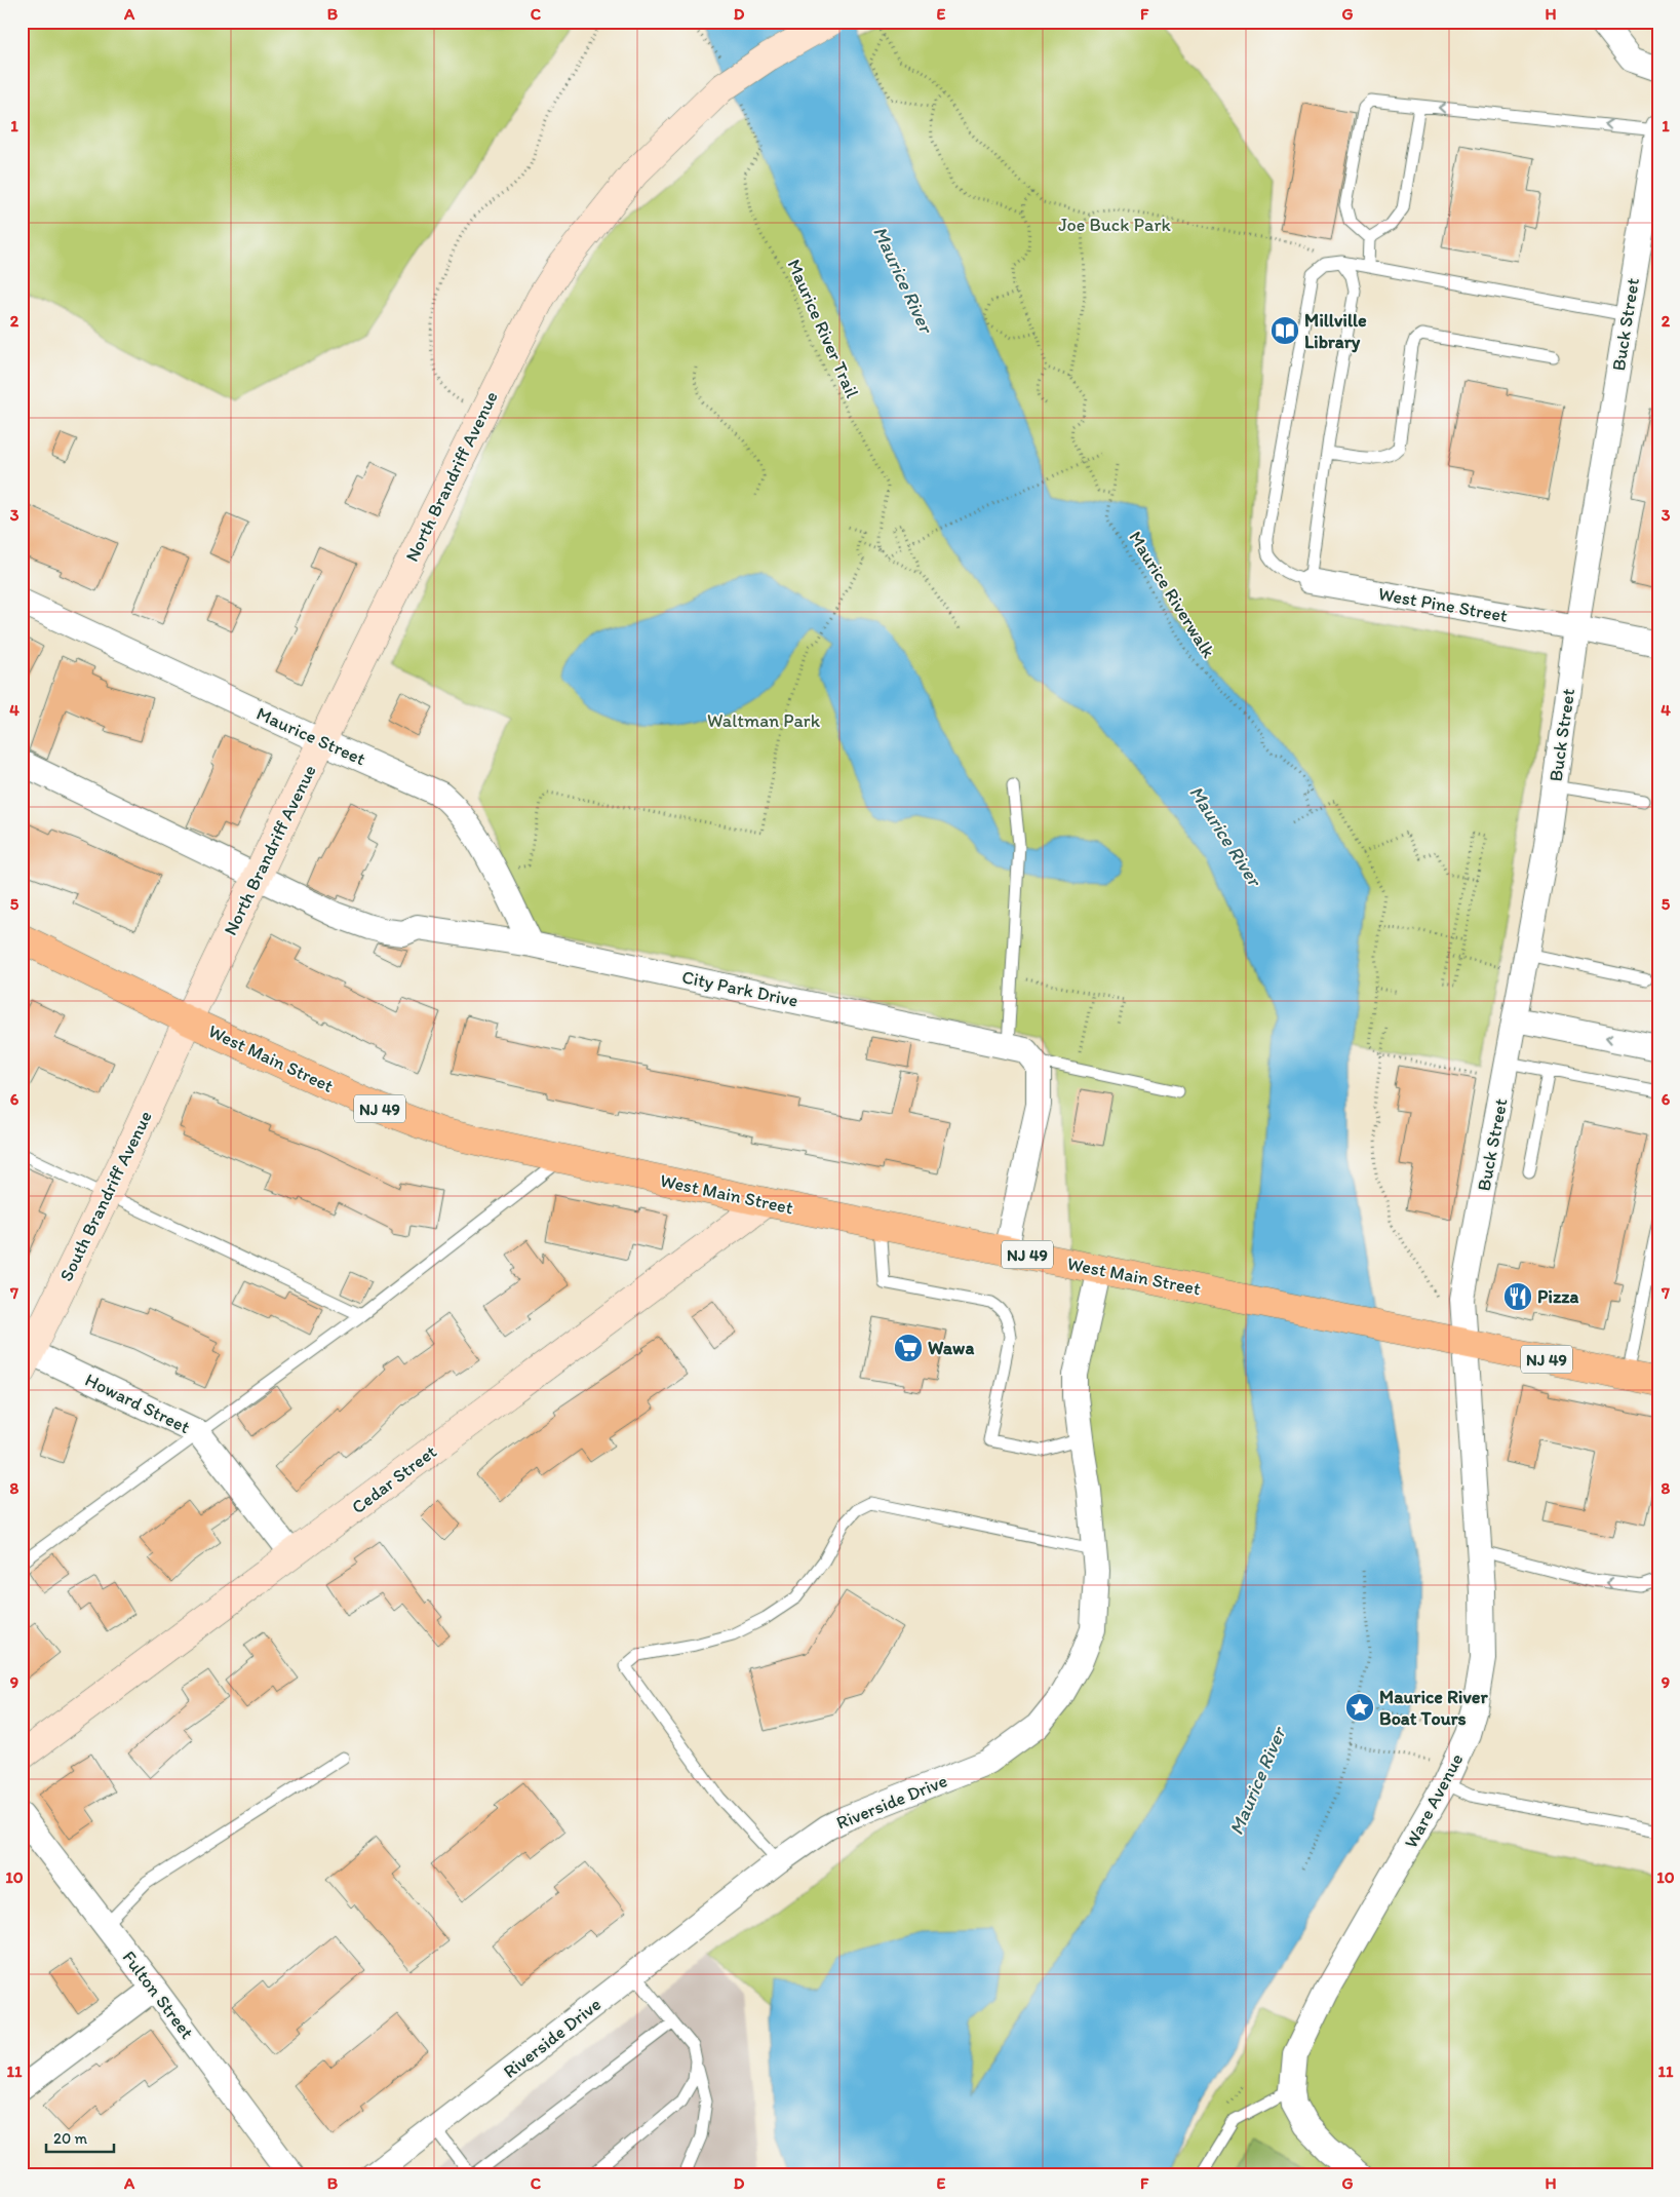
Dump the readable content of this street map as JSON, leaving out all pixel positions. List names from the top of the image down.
{
  "streets": {
    "highway": ["West Main Street", "NJ 49"],
    "main road": ["North Brandriff Avenue", "South Brandriff Avenue", "Cedar Street"],
    "street": [
      "Buck Street",
      "West Pine Street",
      "Maurice Street",
      "City Park Drive",
      "Howard Street",
      "Ware Avenue",
      "Riverside Drive",
      "Fulton Street"
    ],
    "path": ["Maurice River Trail", "Maurice Riverwalk"]
  },
  "crossings": [
    ["Buck Street", "West Pine Street"],
    ["Buck Street", "West Main Street"],
    ["Buck Street", "NJ 49"],
    ["Buck Street", "Ware Avenue"],
    ["Maurice River Trail", "North Brandriff Avenue"],
    ["North Brandriff Avenue", "Maurice Street"],
    ["North Brandriff Avenue", "City Park Drive"],
    ["North Brandriff Avenue", "West Main Street"],
    ["North Brandriff Avenue", "South Brandriff Avenue"],
    ["Maurice Street", "City Park Drive"],
    ["West Main Street", "NJ 49"],
    ["West Main Street", "South Brandriff Avenue"],
    ["West Main Street", "Cedar Street"],
    ["West Main Street", "Ware Avenue"],
    ["West Main Street", "Riverside Drive"],
    ["NJ 49", "Ware Avenue"],
    ["South Brandriff Avenue", "Howard Street"],
    ["Howard Street", "Cedar Street"]
  ],
  "water": ["Maurice River"],
  "parks": ["Joe Buck Park", "Waltman Park"],
  "places": {
    "library": ["Millville Library"],
    "restaurant": ["Pizza"],
    "supermarket": ["Wawa"],
    "place": ["Maurice River Boat Tours"]
  },
  "scale_bar": "20 m",
  "grid": {
    "columns": [
      "A",
      "B",
      "C",
      "D",
      "E",
      "F",
      "G",
      "H"
    ],
    "rows": [
      "1",
      "2",
      "3",
      "4",
      "5",
      "6",
      "7",
      "8",
      "9",
      "10",
      "11"
    ]
  }
}
